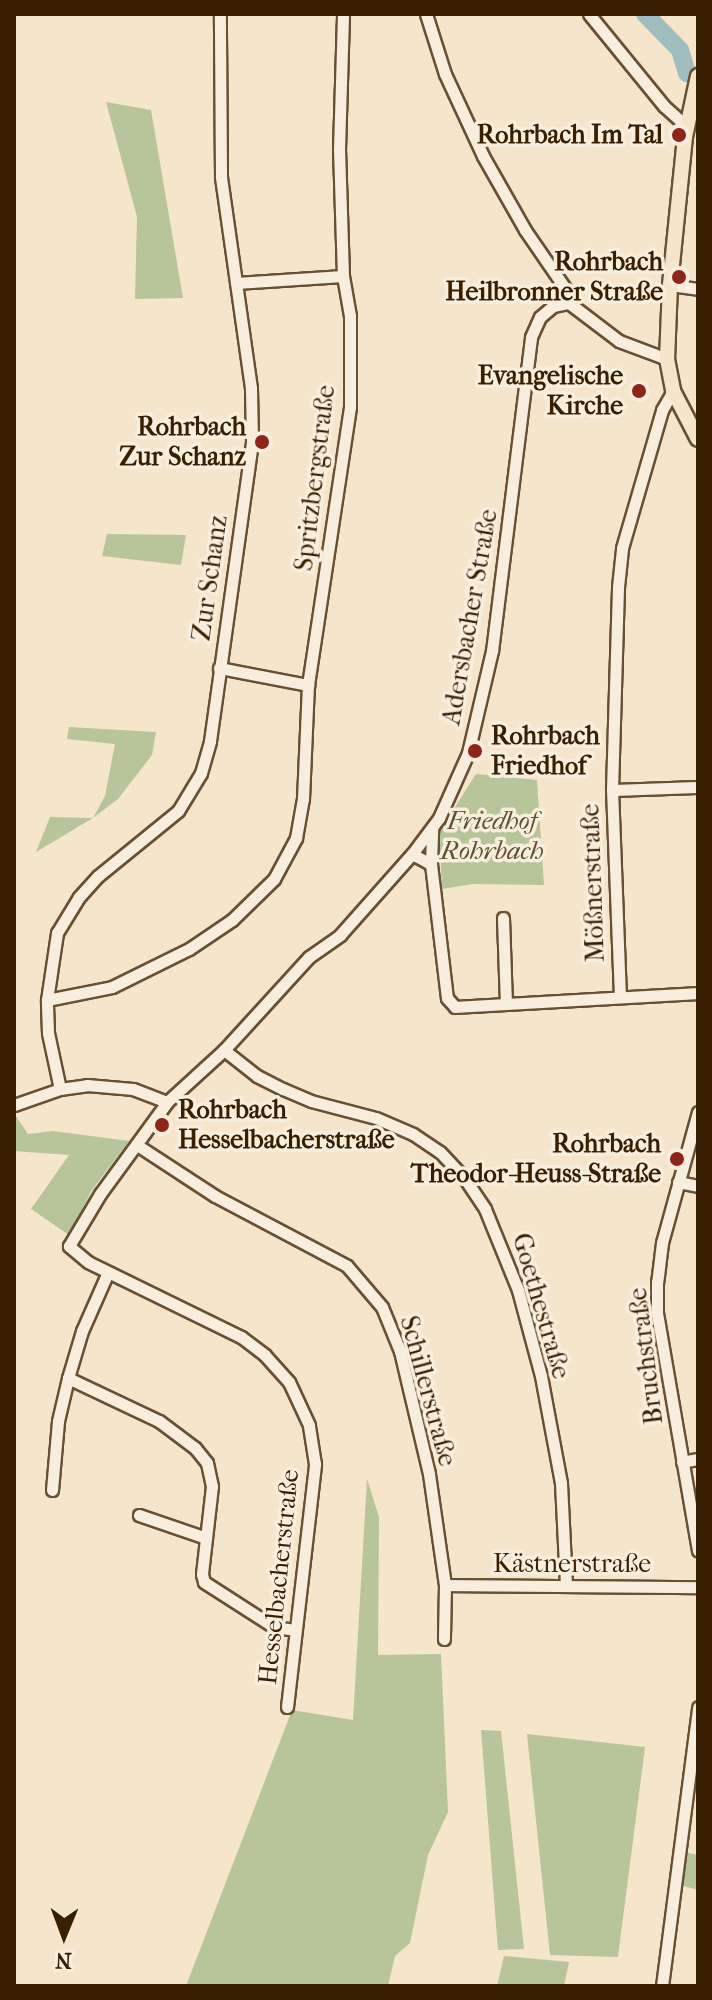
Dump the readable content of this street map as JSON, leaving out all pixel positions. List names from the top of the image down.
{
  "streets": {
    "street": [
      "Spritzbergstraße",
      "Zur Schanz",
      "Adersbacher Straße",
      "Mößnerstraße",
      "Goethestraße",
      "Bruchstraße",
      "Schillerstraße",
      "Kästnerstraße",
      "Hesselbacherstraße"
    ]
  },
  "crossings": [
    ["Spritzbergstraße", "Zur Schanz"],
    ["Adersbacher Straße", "Goethestraße"],
    ["Adersbacher Straße", "Schillerstraße"],
    ["Adersbacher Straße", "Hesselbacherstraße"],
    ["Goethestraße", "Kästnerstraße"],
    ["Schillerstraße", "Kästnerstraße"]
  ],
  "parks": ["Friedhof Rohrbach"],
  "places": [
    "Rohrbach Im Tal",
    "Rohrbach Heilbronner Straße",
    "Evangelische Kirche",
    "Rohrbach Zur Schanz",
    "Rohrbach Friedhof",
    "Rohrbach Hesselbacherstraße",
    "Rohrbach Theodor-Heuss-Straße"
  ],
  "north": "bottom"
}
